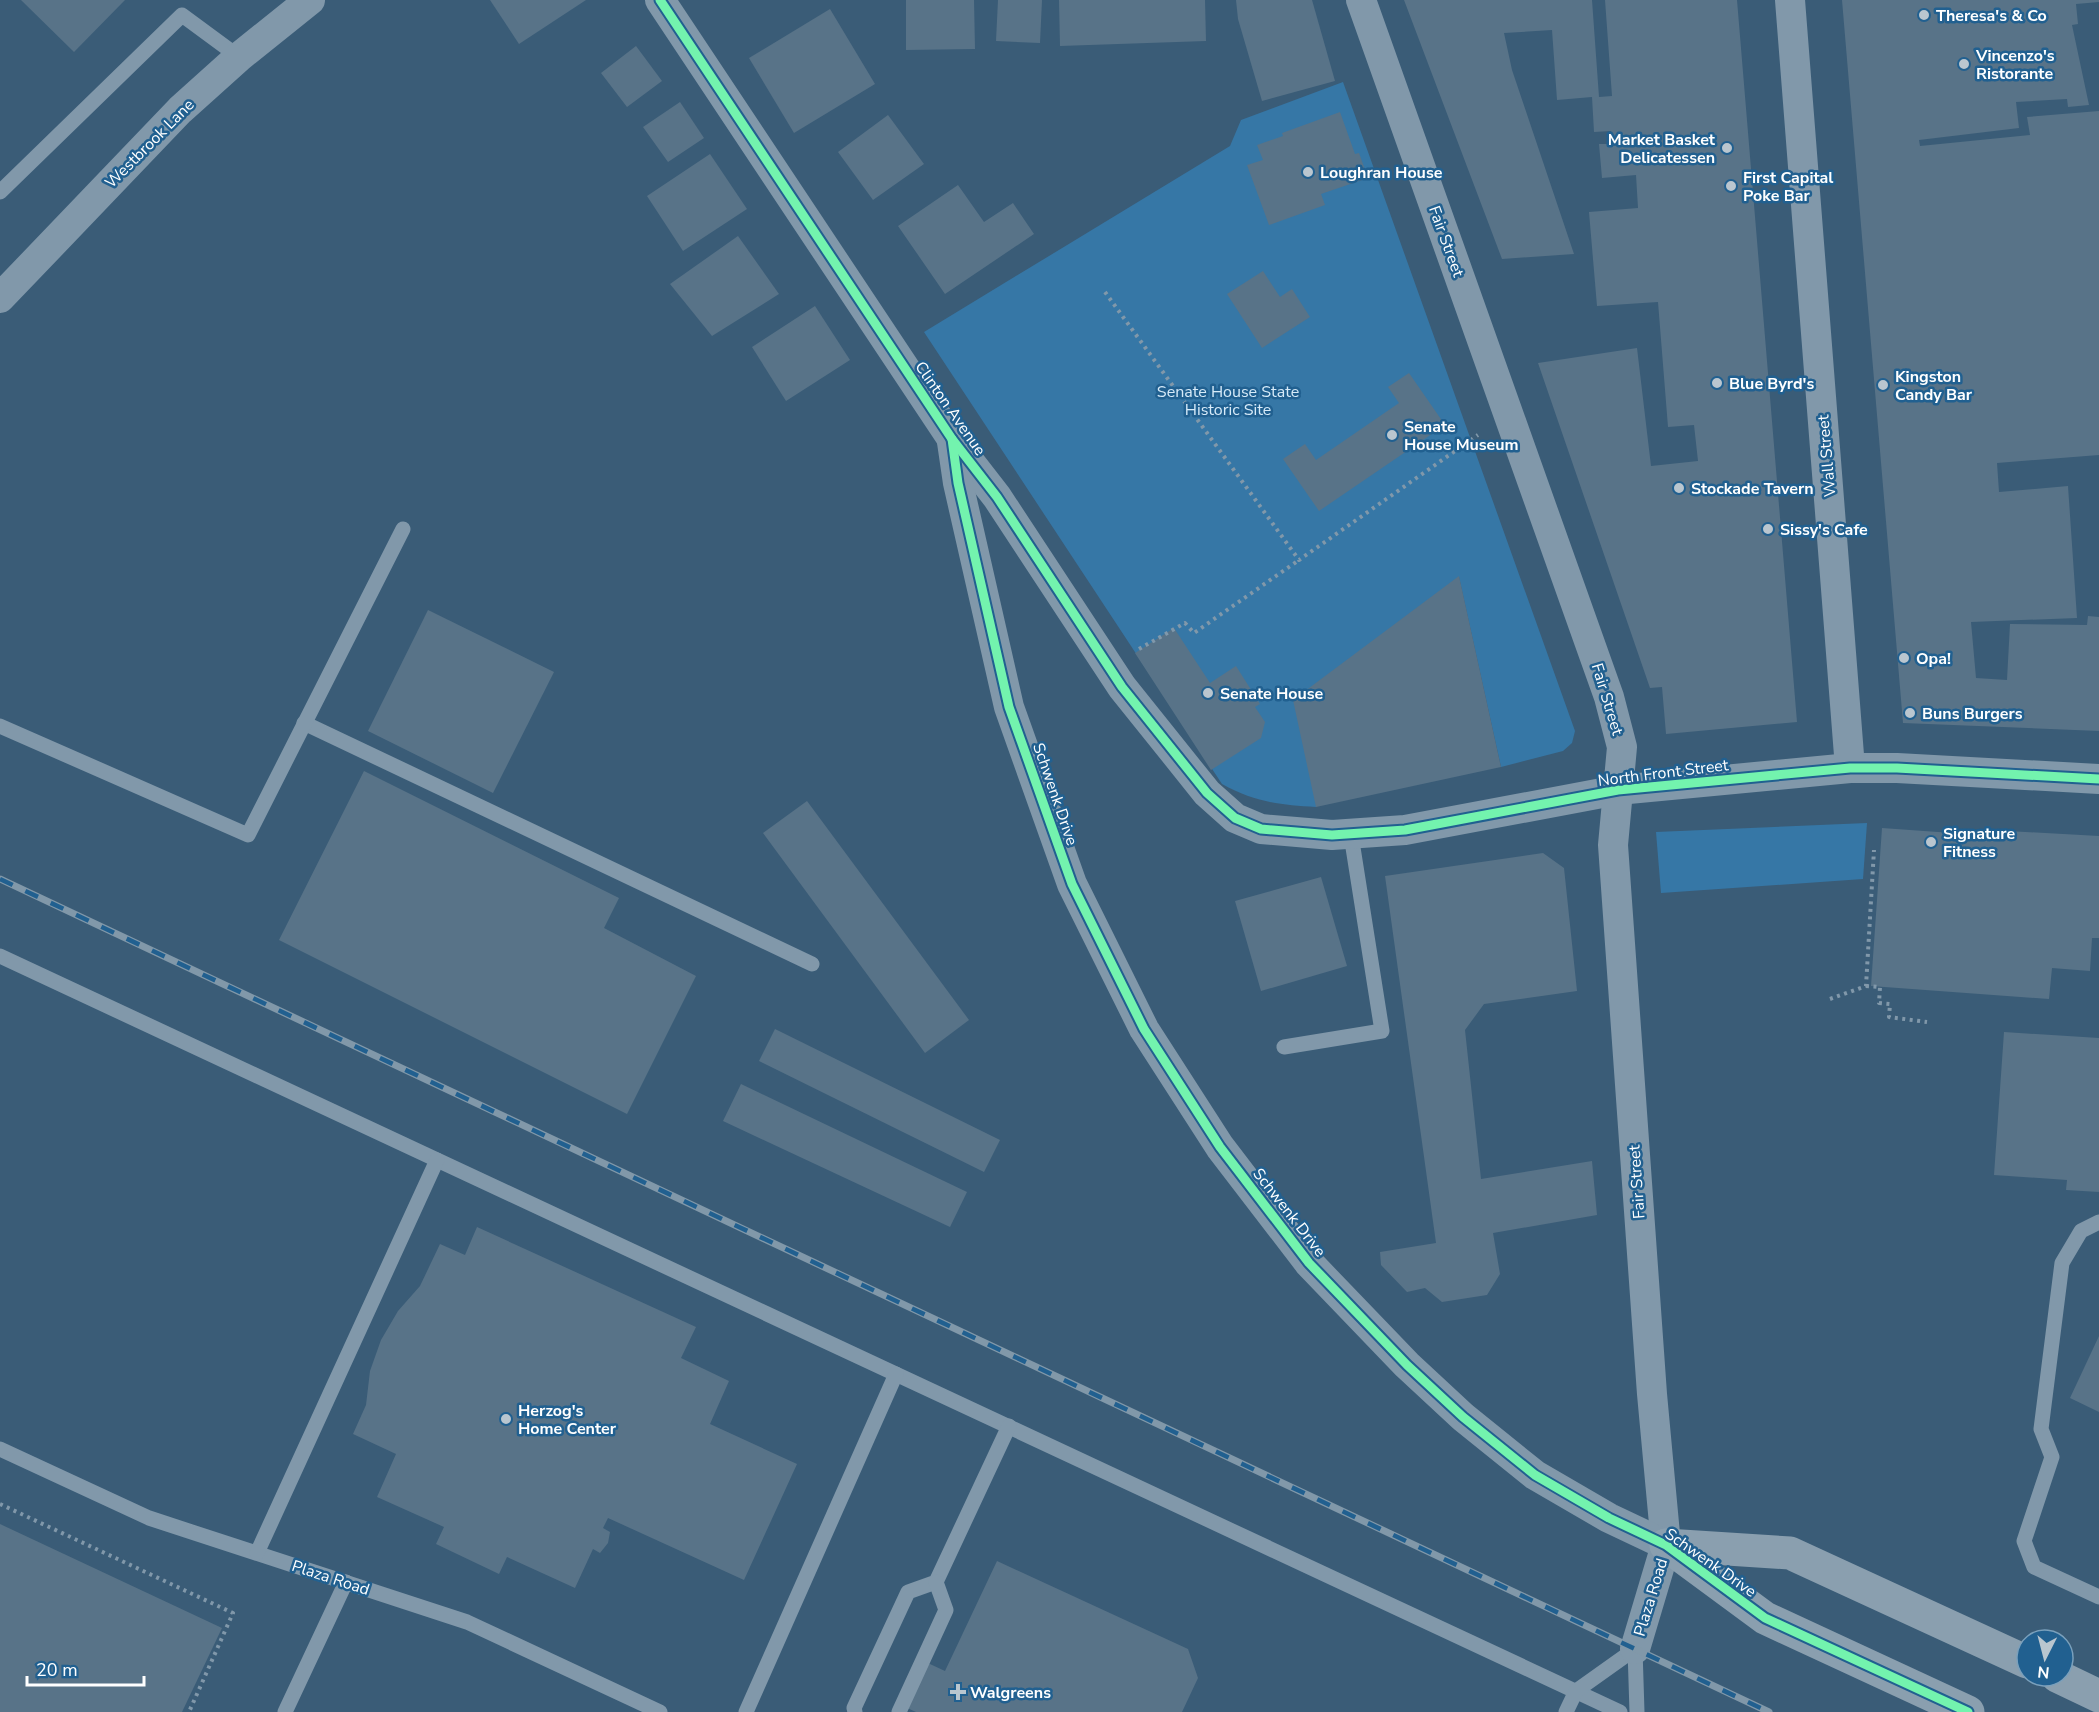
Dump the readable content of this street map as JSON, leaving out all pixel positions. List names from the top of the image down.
{
  "streets": {
    "street": [
      "Westbrook Lane",
      "Fair Street",
      "Clinton Avenue",
      "Wall Street",
      "North Front Street",
      "Schwenk Drive",
      "Plaza Road"
    ]
  },
  "crossings": [
    ["Fair Street", "North Front Street"],
    ["Fair Street", "Schwenk Drive"],
    ["Fair Street", "Plaza Road"],
    ["Clinton Avenue", "North Front Street"],
    ["Clinton Avenue", "Schwenk Drive"],
    ["Wall Street", "North Front Street"],
    ["Schwenk Drive", "Plaza Road"]
  ],
  "parks": ["Senate House State Historic Site"],
  "places": {
    "other": [
      "Theresa's & Co",
      "Vincenzo's Ristorante",
      "Market Basket Delicatessen",
      "Loughran House",
      "First Capital Poke Bar",
      "Blue Byrd's",
      "Kingston Candy Bar",
      "Senate House Museum",
      "Stockade Tavern",
      "Sissy's Cafe",
      "Opa!",
      "Senate House",
      "Buns Burgers",
      "Signature Fitness",
      "Herzog's Home Center"
    ],
    "health": ["Walgreens"]
  },
  "scale_bar": "20 m",
  "north": "bottom"
}
